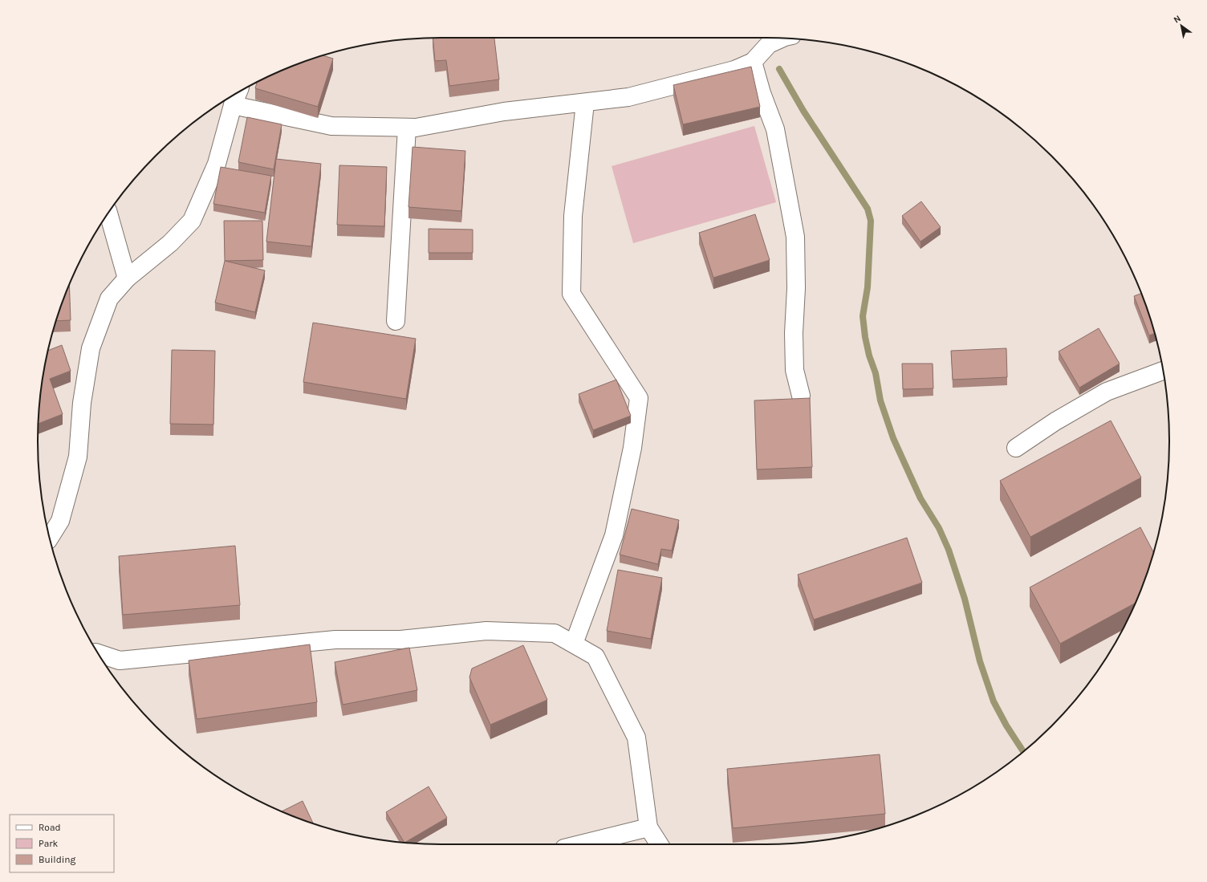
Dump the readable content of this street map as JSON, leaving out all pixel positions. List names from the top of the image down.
{
  "legend": ["Road", "Park", "Building"],
  "north": "top left"
}
